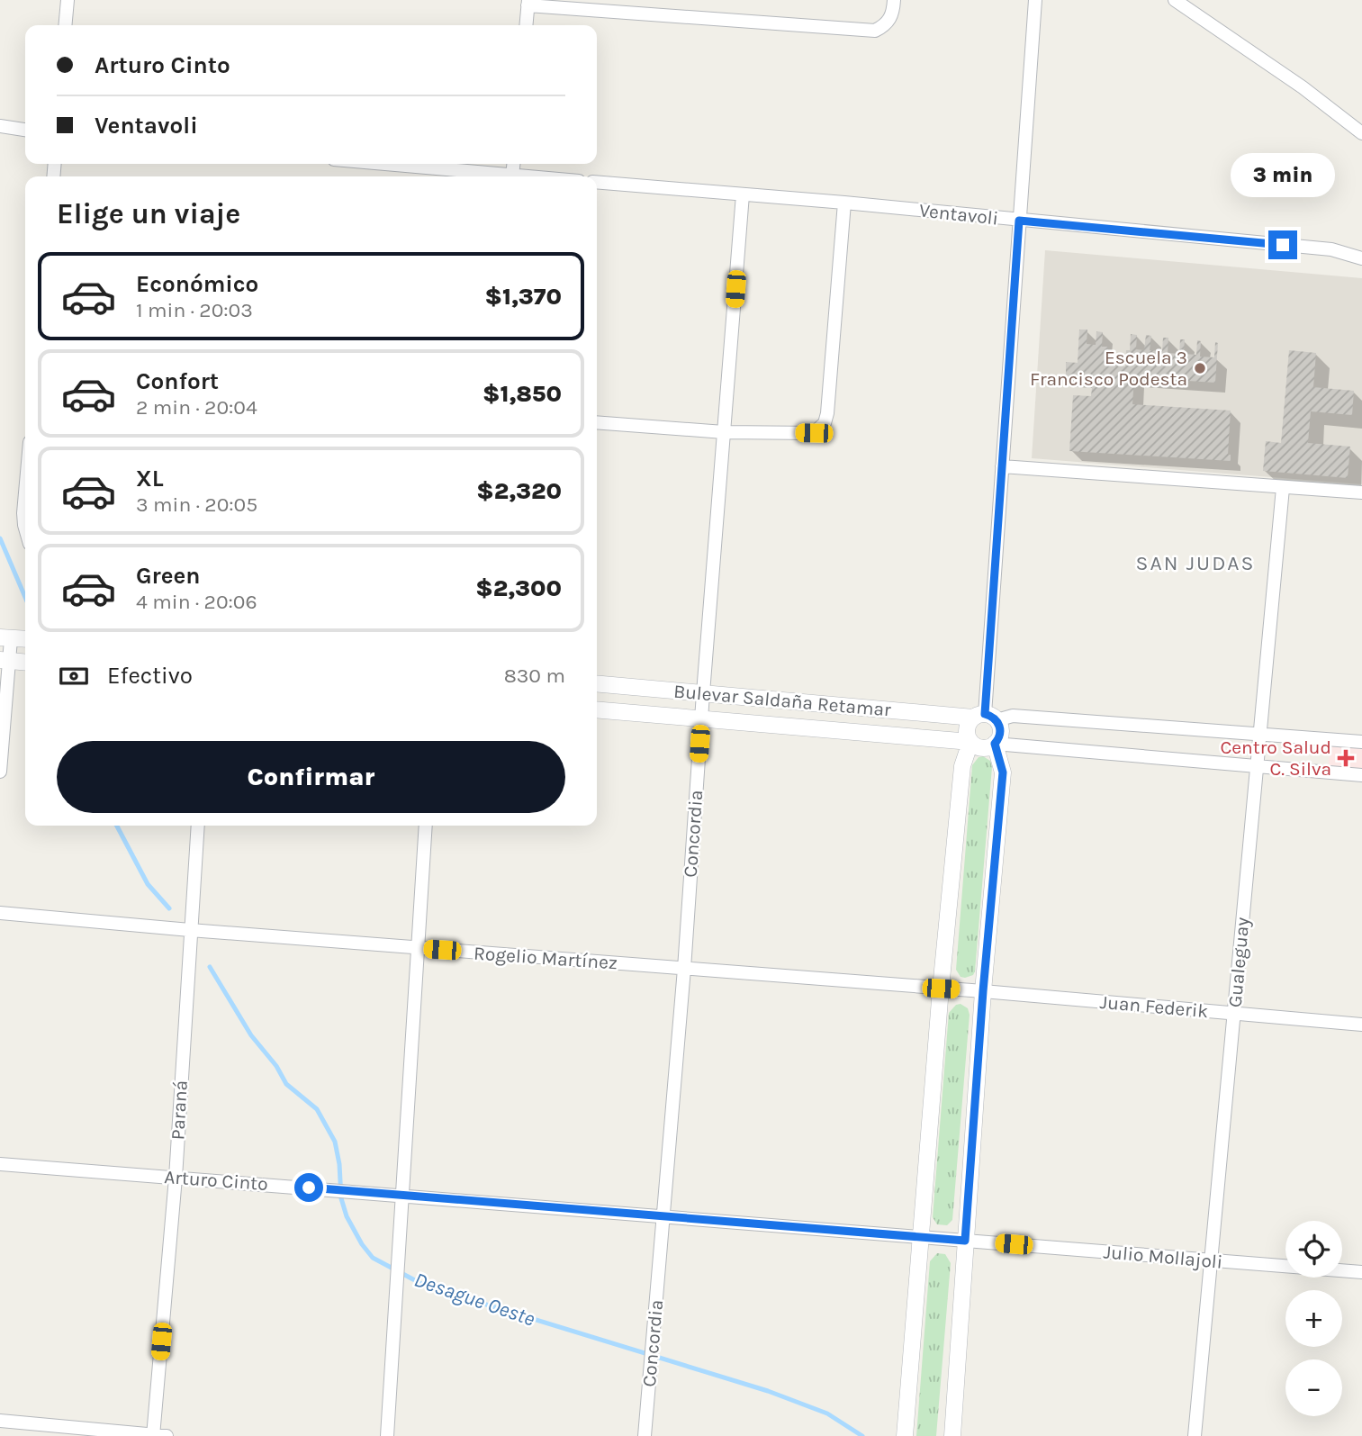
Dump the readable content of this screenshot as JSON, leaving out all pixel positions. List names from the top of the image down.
{
  "streets": {
    "street": [
      "Ventavoli",
      "Bulevar Saldaña Retamar",
      "Concordia",
      "Rogelio Martínez",
      "Gualeguay",
      "Juan Federik",
      "Paraná",
      "Arturo Cinto",
      "Julio Mollajoli"
    ]
  },
  "crossings": [
    ["Ventavoli", "Concordia"],
    ["Bulevar Saldaña Retamar", "Concordia"],
    ["Bulevar Saldaña Retamar", "Gualeguay"],
    ["Concordia", "Rogelio Martínez"],
    ["Concordia", "Arturo Cinto"],
    ["Rogelio Martínez", "Juan Federik"],
    ["Rogelio Martínez", "Paraná"],
    ["Gualeguay", "Juan Federik"],
    ["Gualeguay", "Julio Mollajoli"],
    ["Paraná", "Arturo Cinto"],
    ["Arturo Cinto", "Julio Mollajoli"]
  ],
  "districts": ["SAN JUDAS"],
  "water": ["Desague Oeste"],
  "places": {
    "other": ["Escuela 3 Francisco Podesta"],
    "health": ["Centro Salud C. Silva"]
  },
  "page": {
    "banner": ["Arturo Cinto", "Ventavoli"],
    "bubble": "3 min",
    "heading": "Elige un viaje",
    "list": [
      {
        "name": "Económico",
        "note": "1 min · 20:03",
        "value": "$1,370"
      },
      {
        "name": "Confort",
        "note": "2 min · 20:04",
        "value": "$1,850"
      },
      {
        "name": "XL",
        "note": "3 min · 20:05",
        "value": "$2,320"
      },
      {
        "name": "Green",
        "note": "4 min · 20:06",
        "value": "$2,300"
      }
    ],
    "pay": ["Efectivo", "830 m"],
    "buttons": "Confirmar",
    "map_buttons": ["+", "−"]
  }
}
